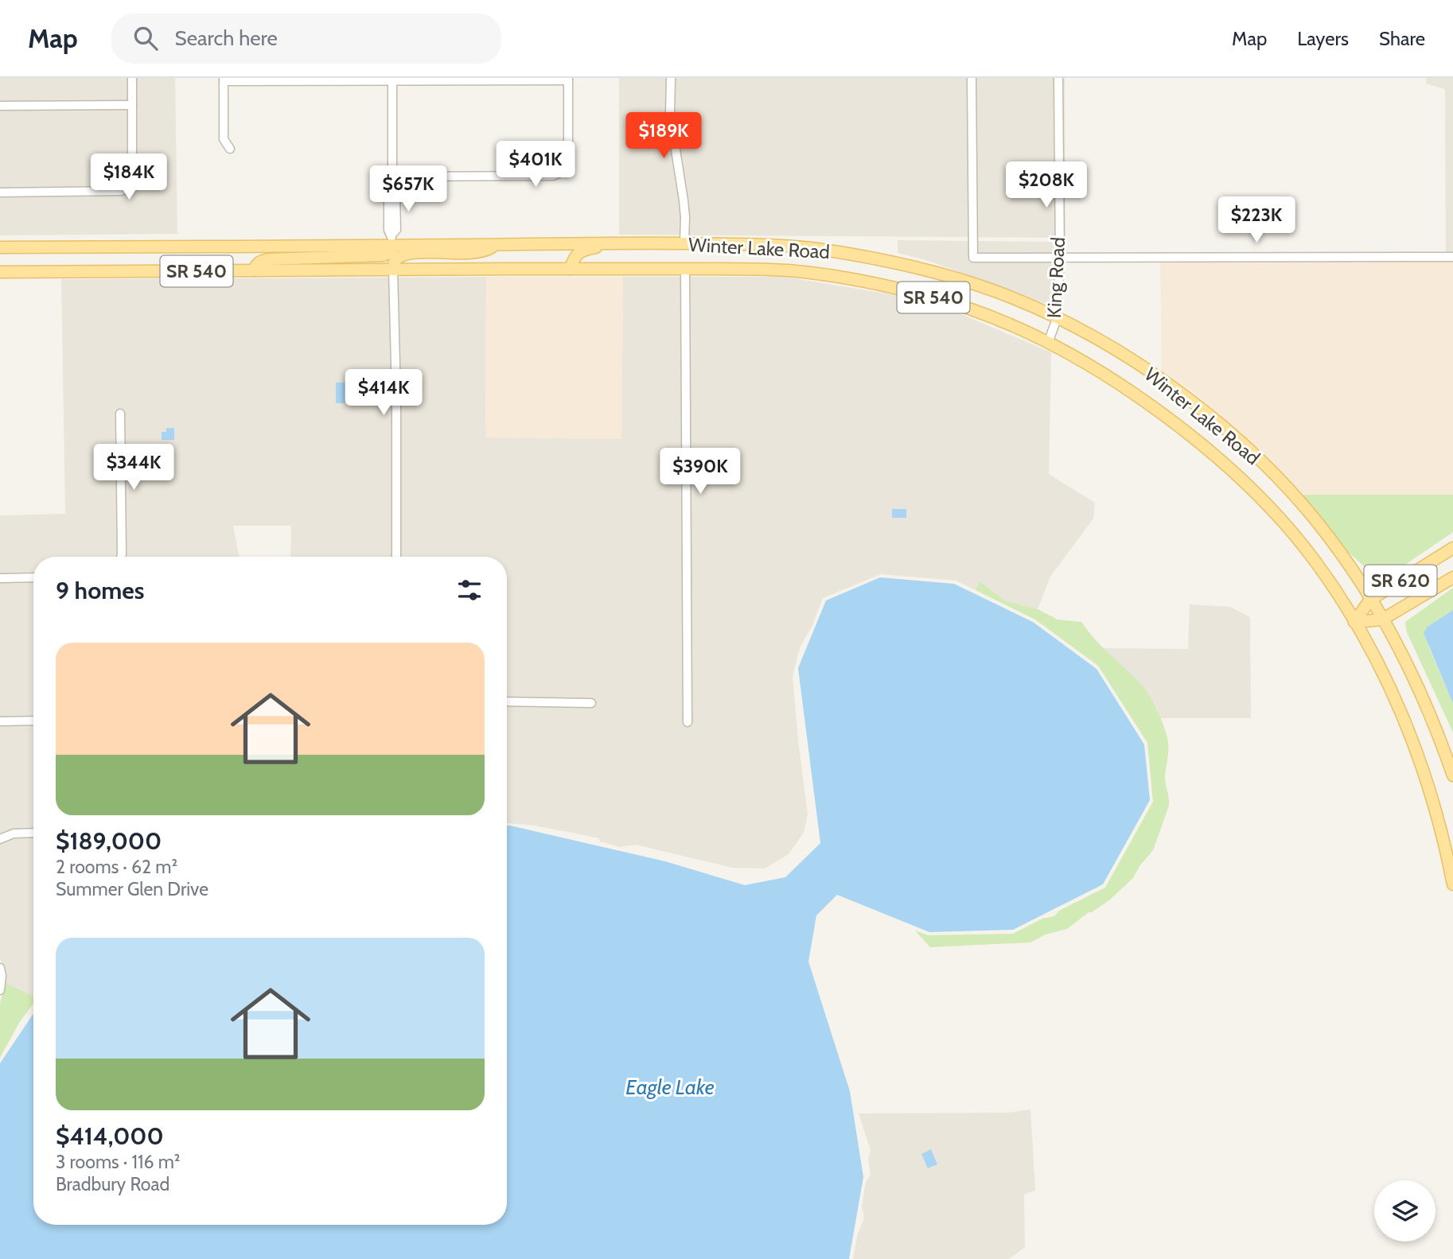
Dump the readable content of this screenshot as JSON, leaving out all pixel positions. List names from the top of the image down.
{
  "streets": {
    "main road": ["Winter Lake Road", "SR 540", "SR 620"],
    "street": ["King Road"]
  },
  "crossings": [
    ["Winter Lake Road", "SR 540"],
    ["Winter Lake Road", "King Road"],
    ["Winter Lake Road", "SR 620"],
    ["SR 540", "SR 620"]
  ],
  "water": ["Eagle Lake"],
  "page": {
    "header": "Map",
    "search": "Search here",
    "nav": ["Map", "Layers", "Share"],
    "price": [
      "$189K",
      "$401K",
      "$184K",
      "$208K",
      "$657K",
      "$223K",
      "$414K",
      "$344K",
      "$390K"
    ],
    "heading": "9 homes",
    "list": [
      {
        "name": "$189,000",
        "note": "2 rooms · 62 m² · Summer Glen Drive"
      },
      {
        "name": "$414,000",
        "note": "3 rooms · 116 m² · Bradbury Road"
      }
    ]
  }
}
